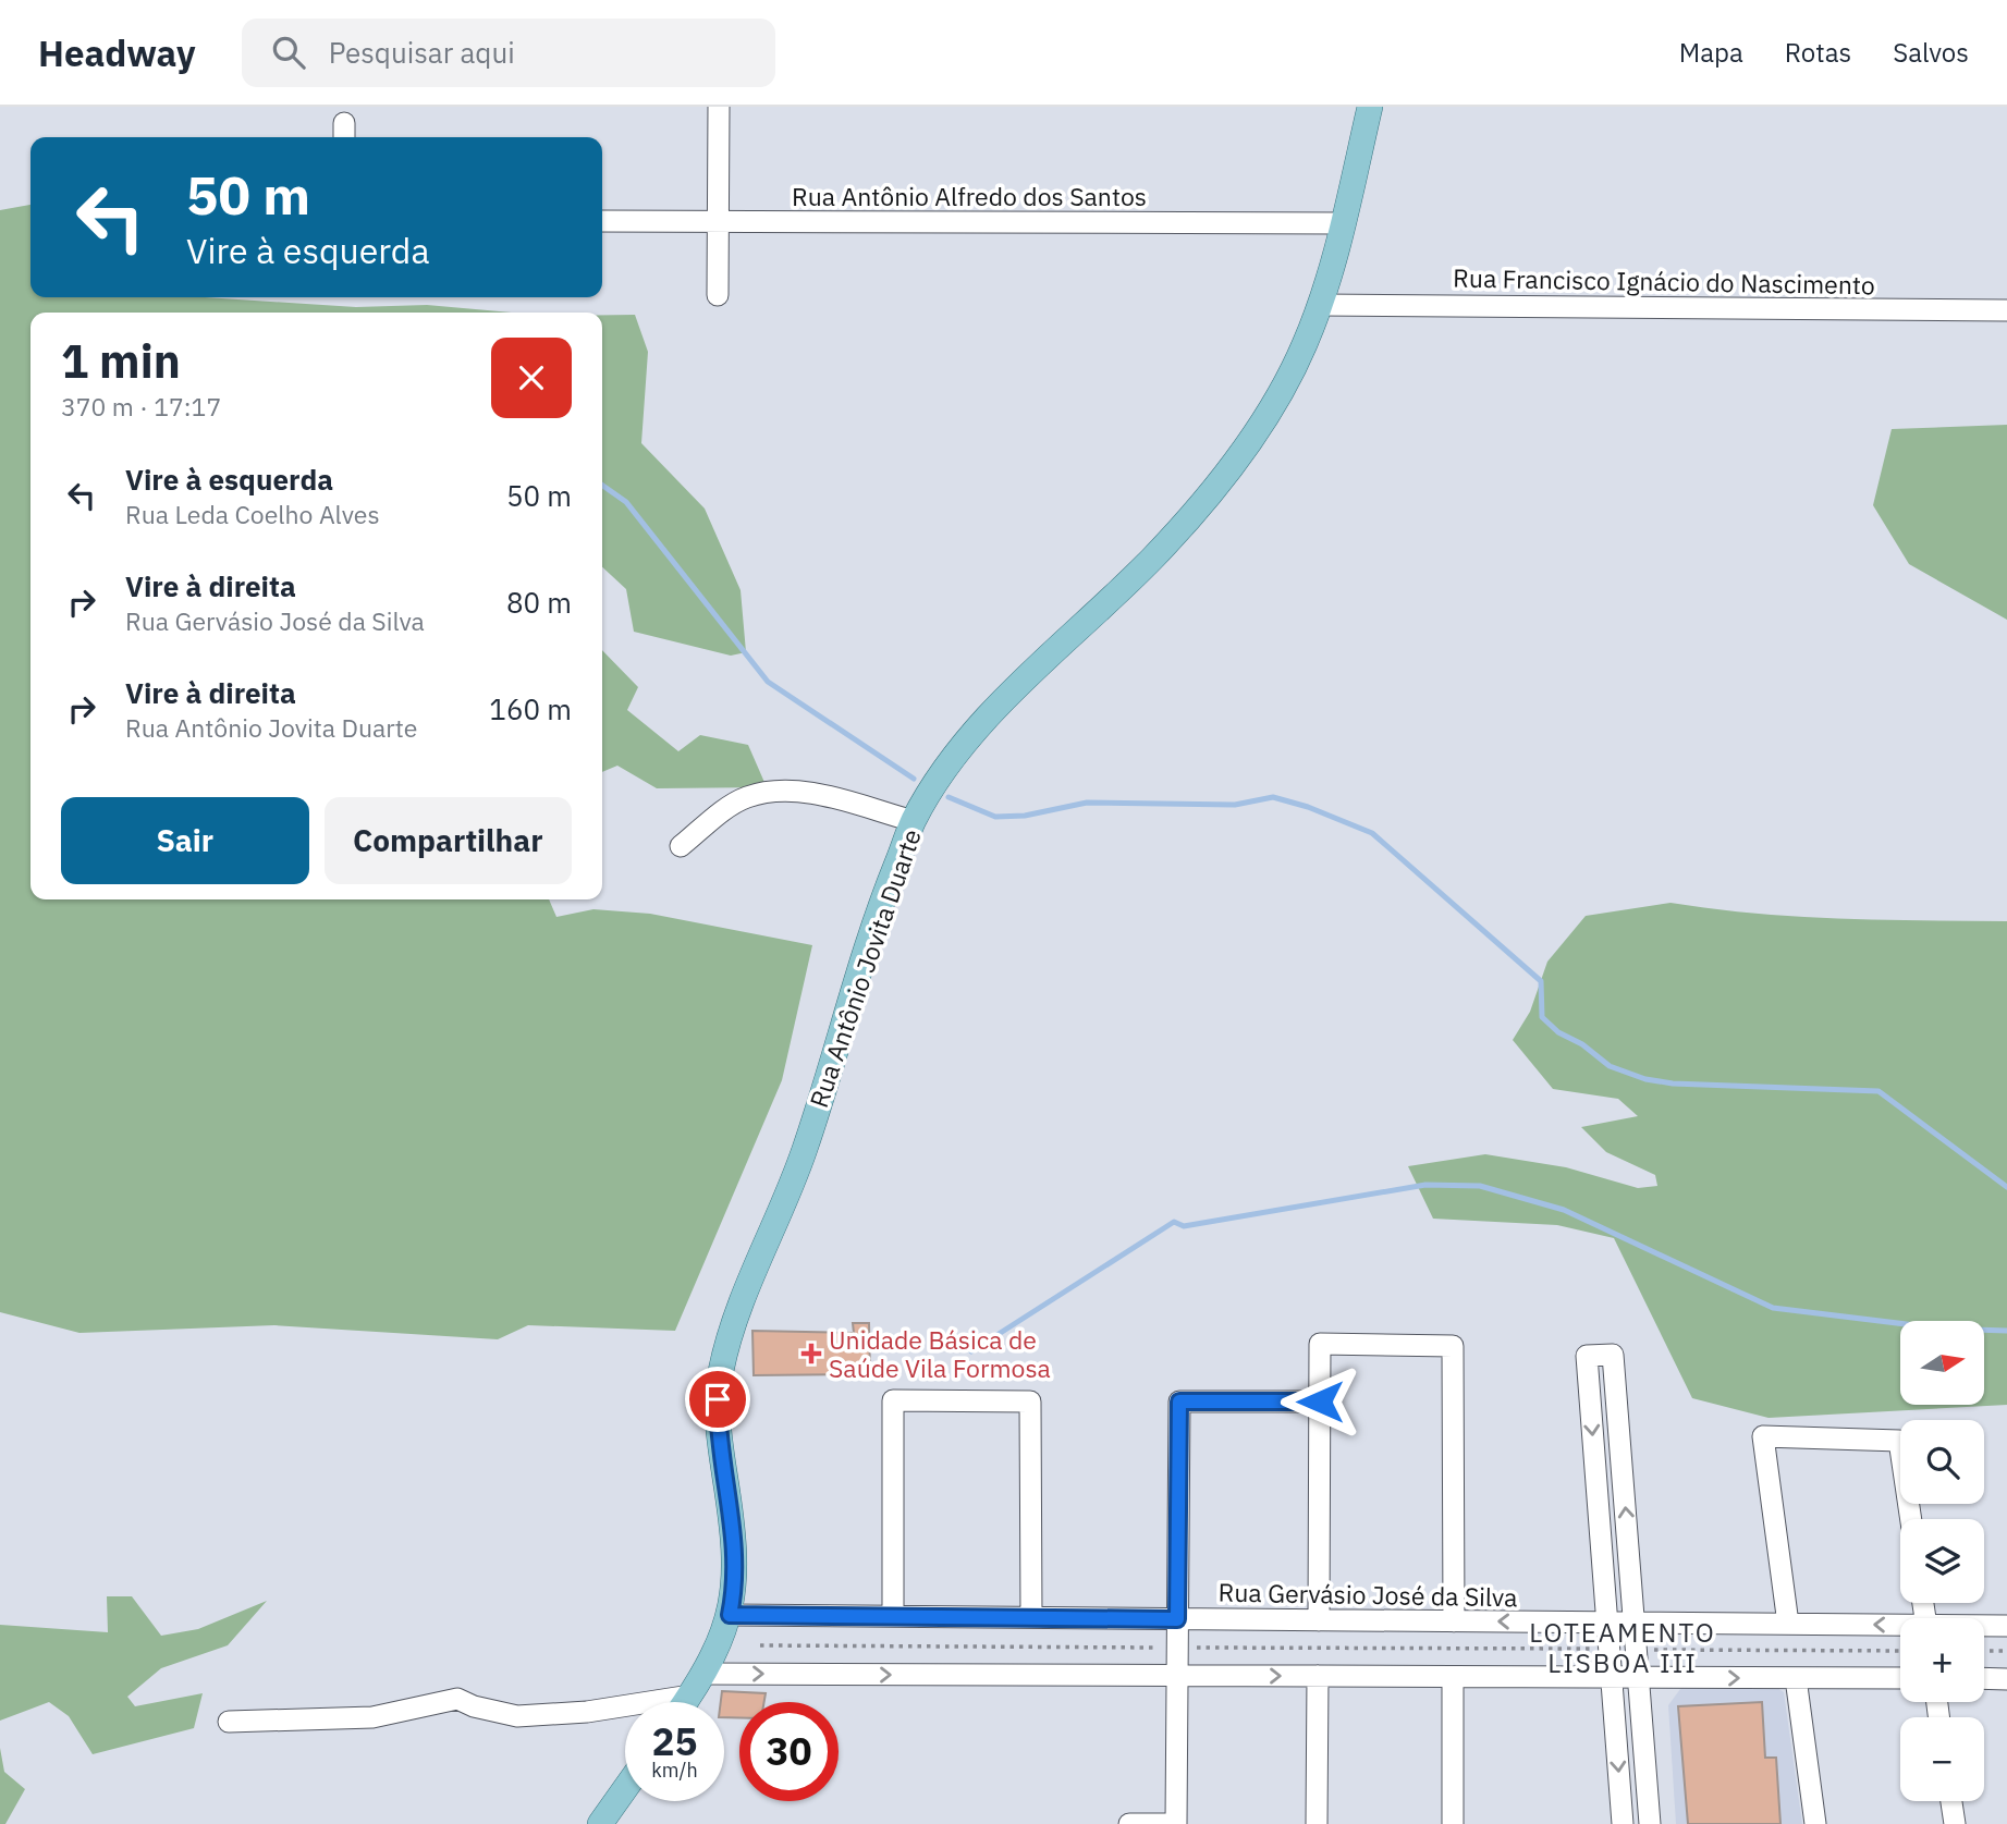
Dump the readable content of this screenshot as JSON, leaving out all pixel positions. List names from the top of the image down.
{
  "streets": {
    "main road": ["Rua Antônio Jovita Duarte"],
    "street": ["Rua Antônio Alfredo dos Santos", "Rua Francisco Ignácio do Nascimento", "Rua Gervásio José da Silva"]
  },
  "crossings": [
    ["Rua Antônio Alfredo dos Santos", "Rua Antônio Jovita Duarte"],
    ["Rua Francisco Ignácio do Nascimento", "Rua Antônio Jovita Duarte"],
    ["Rua Antônio Jovita Duarte", "Rua Gervásio José da Silva"]
  ],
  "districts": ["LOTEAMENTO LISBOA III"],
  "places": {
    "health": ["Unidade Básica de Saúde Vila Formosa"]
  },
  "north": "right",
  "page": {
    "header": "Headway",
    "search": "Pesquisar aqui",
    "nav": ["Mapa", "Rotas", "Salvos"],
    "turn": ["50 m", "Vire à esquerda"],
    "heading": ["1 min", "370 m · 17:17"],
    "list": [
      {
        "name": "Vire à esquerda",
        "note": "Rua Leda Coelho Alves",
        "value": "50 m"
      },
      {
        "name": "Vire à direita",
        "note": "Rua Gervásio José da Silva",
        "value": "80 m"
      },
      {
        "name": "Vire à direita",
        "note": "Rua Antônio Jovita Duarte",
        "value": "160 m"
      }
    ],
    "buttons": ["Sair", "Compartilhar"],
    "map_buttons": ["+", "−"],
    "speed": "25 km/h",
    "limit": "30"
  }
}
